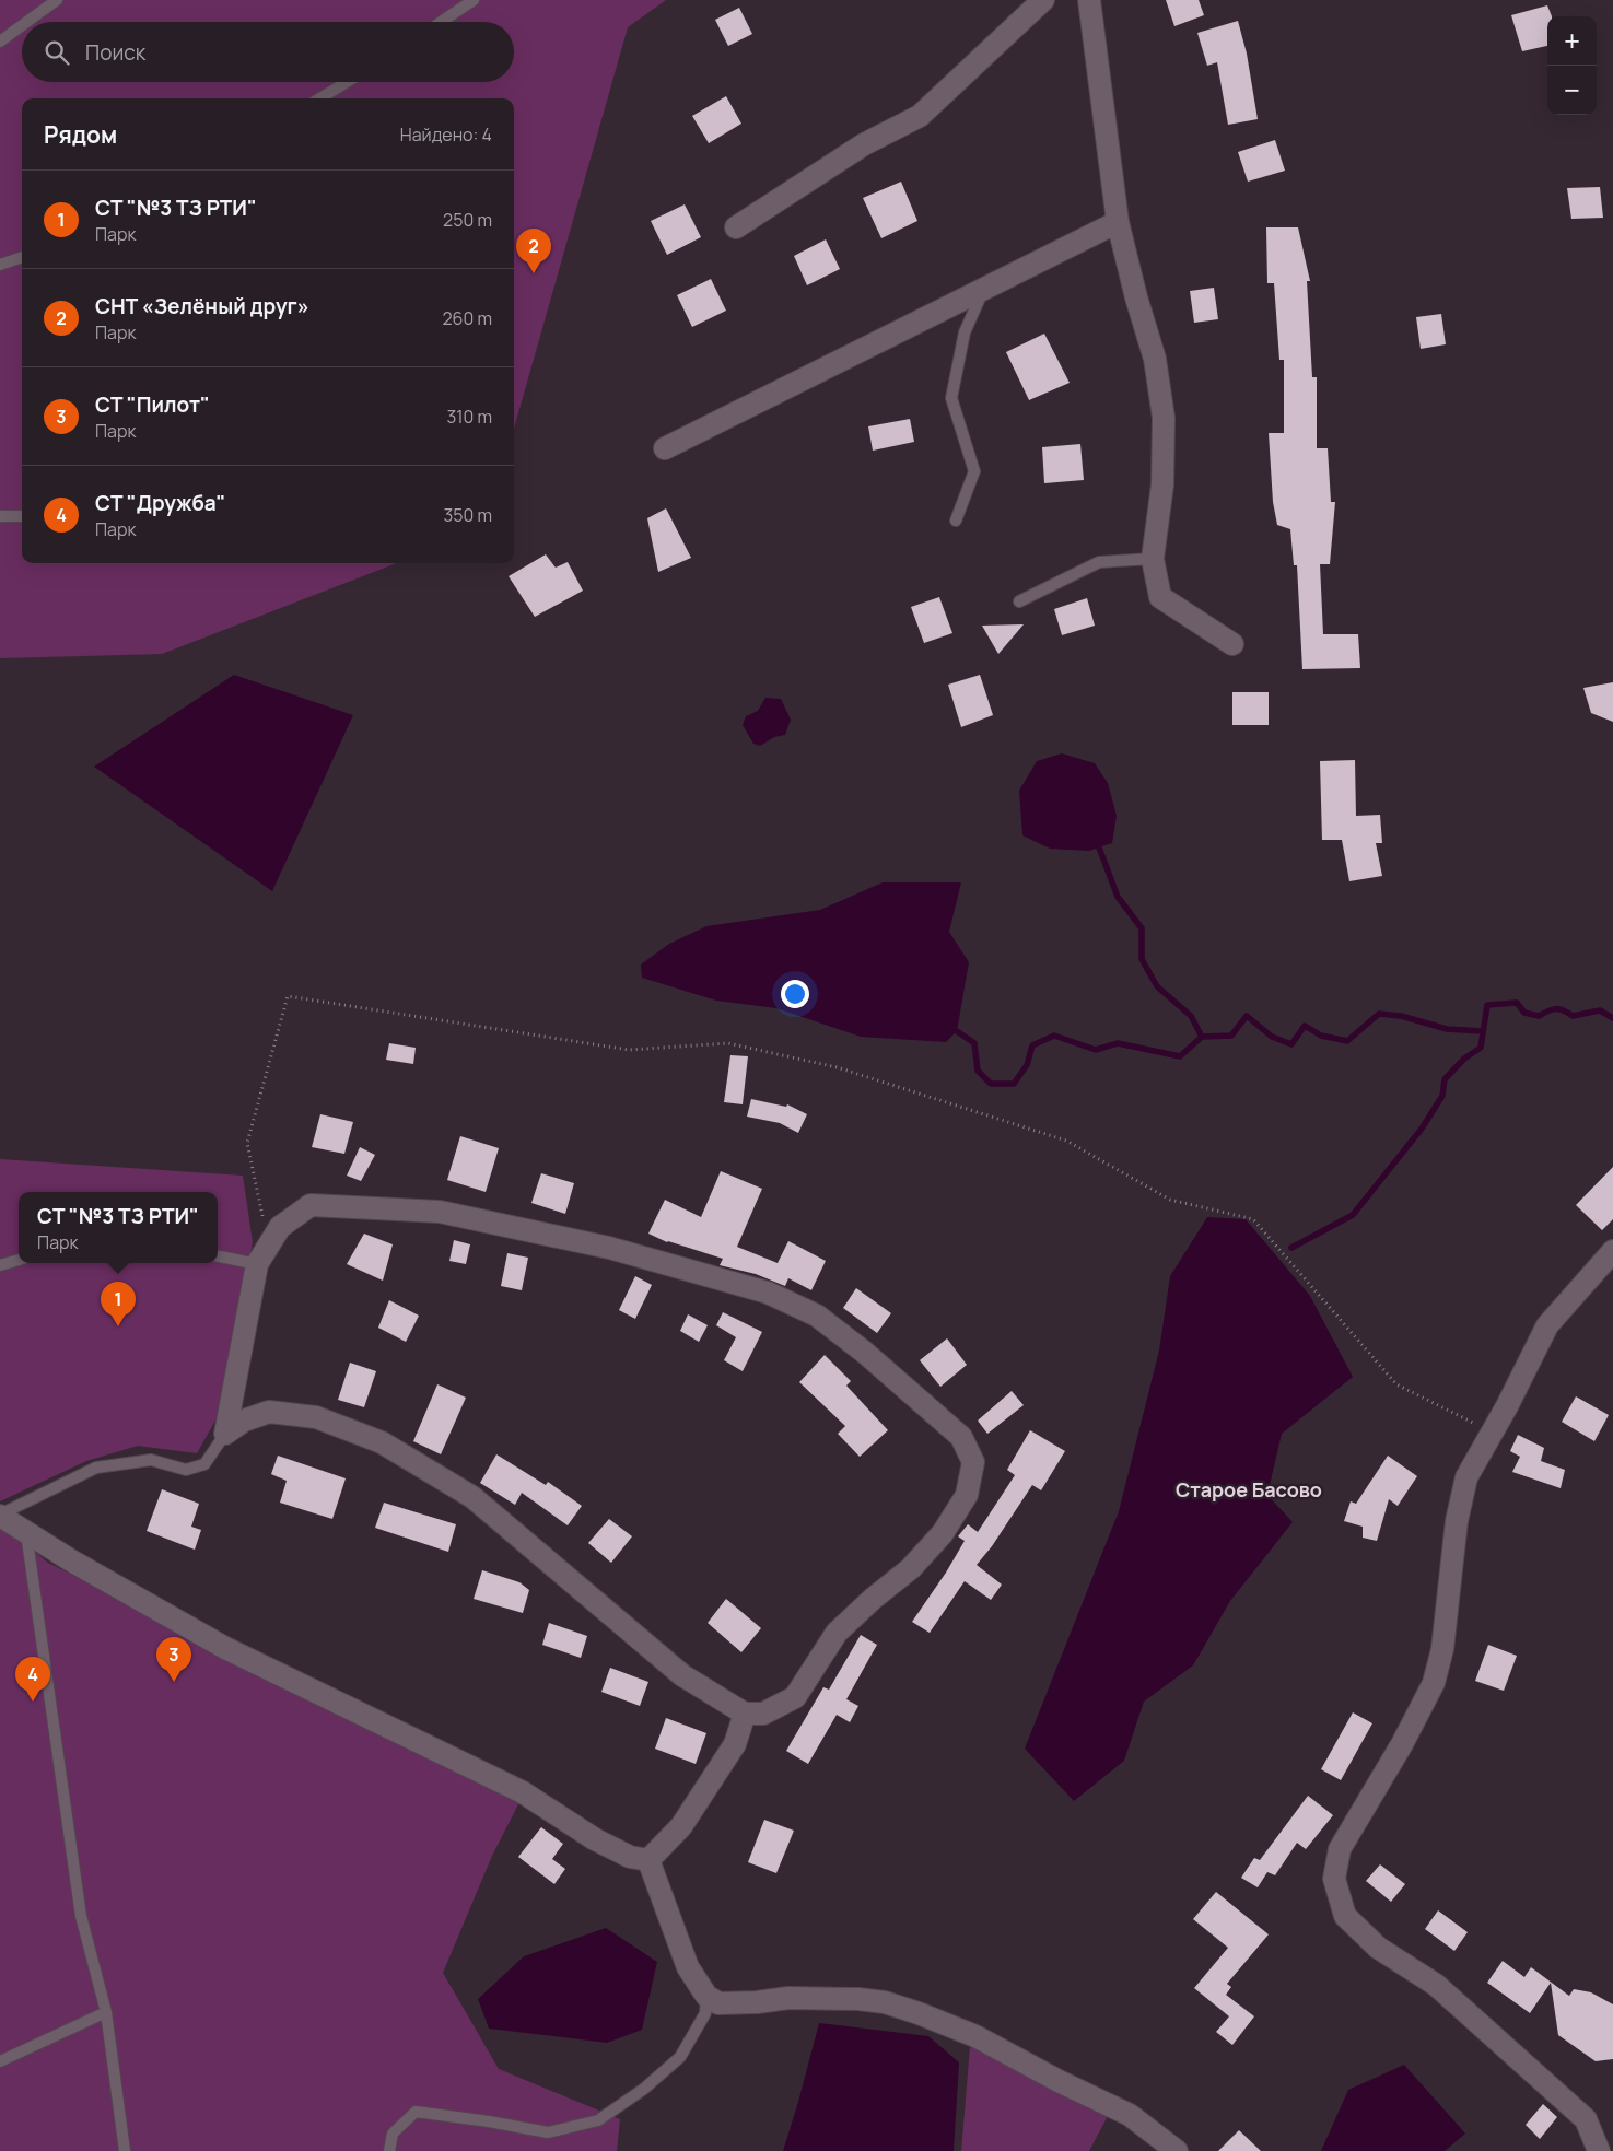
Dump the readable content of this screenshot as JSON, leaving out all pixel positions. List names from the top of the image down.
{
  "districts": ["Старое Басово"],
  "page": {
    "map_buttons": ["+", "−"],
    "search": "Поиск",
    "heading": ["Рядом", "Найдено: 4"],
    "list": [
      {
        "mark": "1",
        "name": "СТ \"№3 ТЗ РТИ\"",
        "note": "Парк",
        "value": "250 m"
      },
      {
        "mark": "2",
        "name": "СНТ «Зелёный друг»",
        "note": "Парк",
        "value": "260 m"
      },
      {
        "mark": "3",
        "name": "СТ \"Пилот\"",
        "note": "Парк",
        "value": "310 m"
      },
      {
        "mark": "4",
        "name": "СТ \"Дружба\"",
        "note": "Парк",
        "value": "350 m"
      }
    ],
    "pins": [
      "2",
      "1",
      "3",
      "4"
    ],
    "popup": ["СТ \"№3 ТЗ РТИ\"", "Парк"]
  }
}
